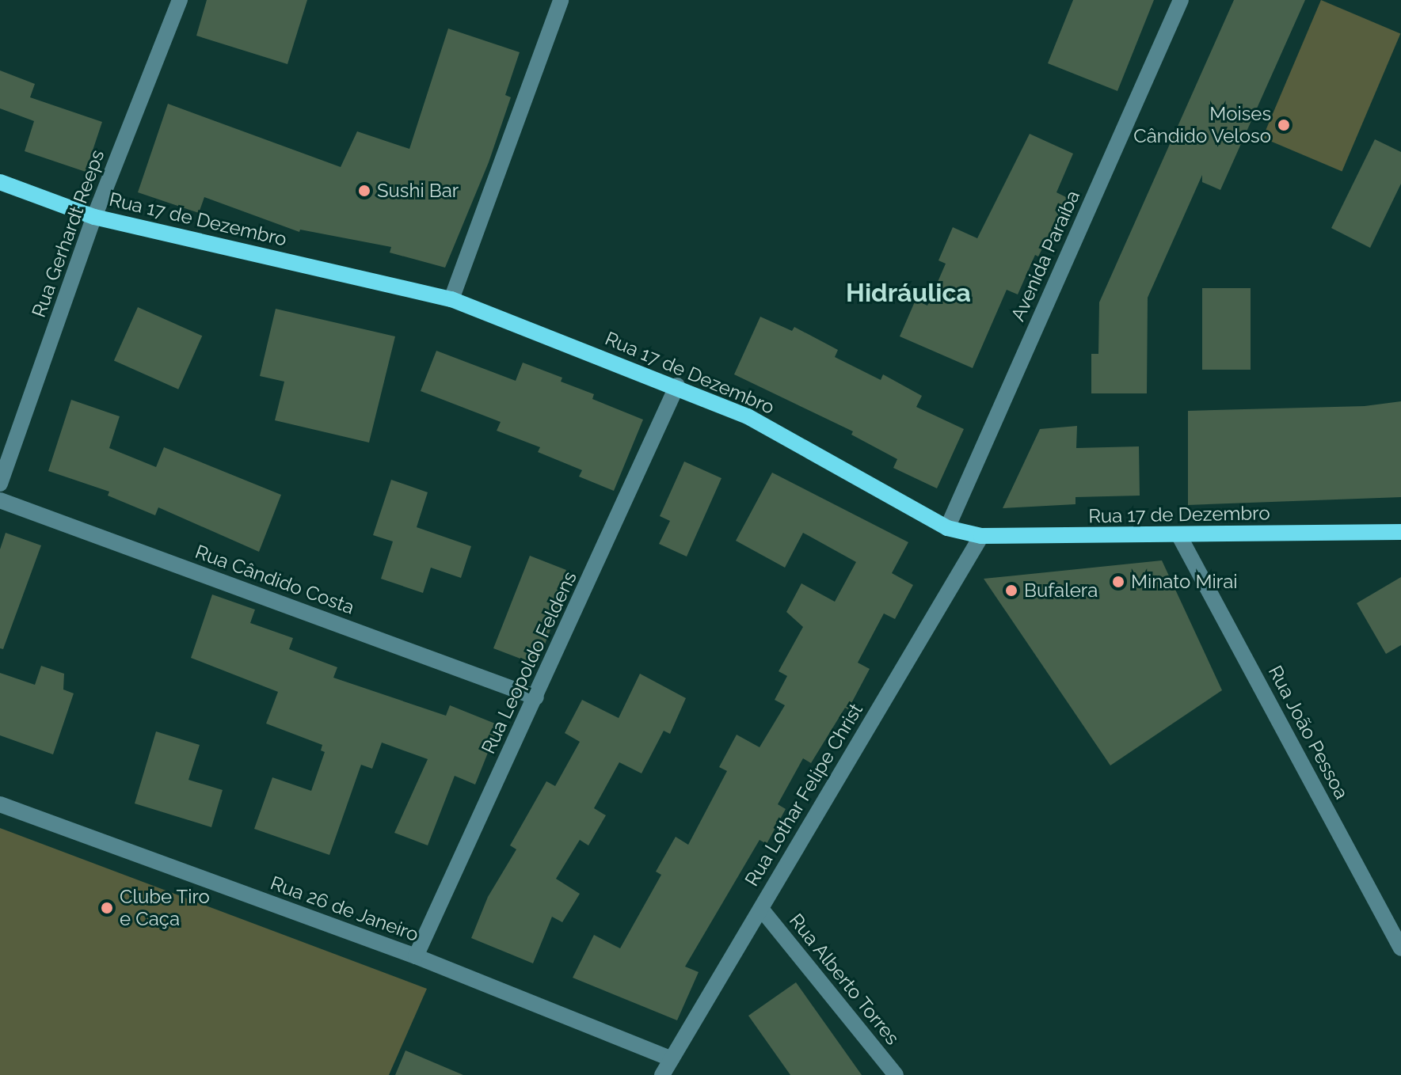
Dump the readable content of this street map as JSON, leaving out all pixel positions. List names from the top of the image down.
{
  "streets": {
    "main road": ["Rua 17 de Dezembro"],
    "street": [
      "Rua Gerhardt Reeps",
      "Avenida Paraíba",
      "Rua Cândido Costa",
      "Rua Leopoldo Feldens",
      "Rua João Pessoa",
      "Rua Lothar Felipe Christ",
      "Rua 26 de Janeiro",
      "Rua Alberto Torres"
    ]
  },
  "crossings": [
    ["Rua 17 de Dezembro", "Rua Gerhardt Reeps"],
    ["Rua 17 de Dezembro", "Avenida Paraíba"],
    ["Rua 17 de Dezembro", "Rua Leopoldo Feldens"],
    ["Rua 17 de Dezembro", "Rua João Pessoa"],
    ["Rua 17 de Dezembro", "Rua Lothar Felipe Christ"],
    ["Rua Cândido Costa", "Rua Leopoldo Feldens"],
    ["Rua Leopoldo Feldens", "Rua 26 de Janeiro"],
    ["Rua Lothar Felipe Christ", "Rua 26 de Janeiro"],
    ["Rua Lothar Felipe Christ", "Rua Alberto Torres"]
  ],
  "districts": ["Hidráulica"],
  "places": [
    "Moises Cândido Veloso",
    "Sushi Bar",
    "Minato Mirai",
    "Bufalera",
    "Clube Tiro e Caça"
  ]
}
